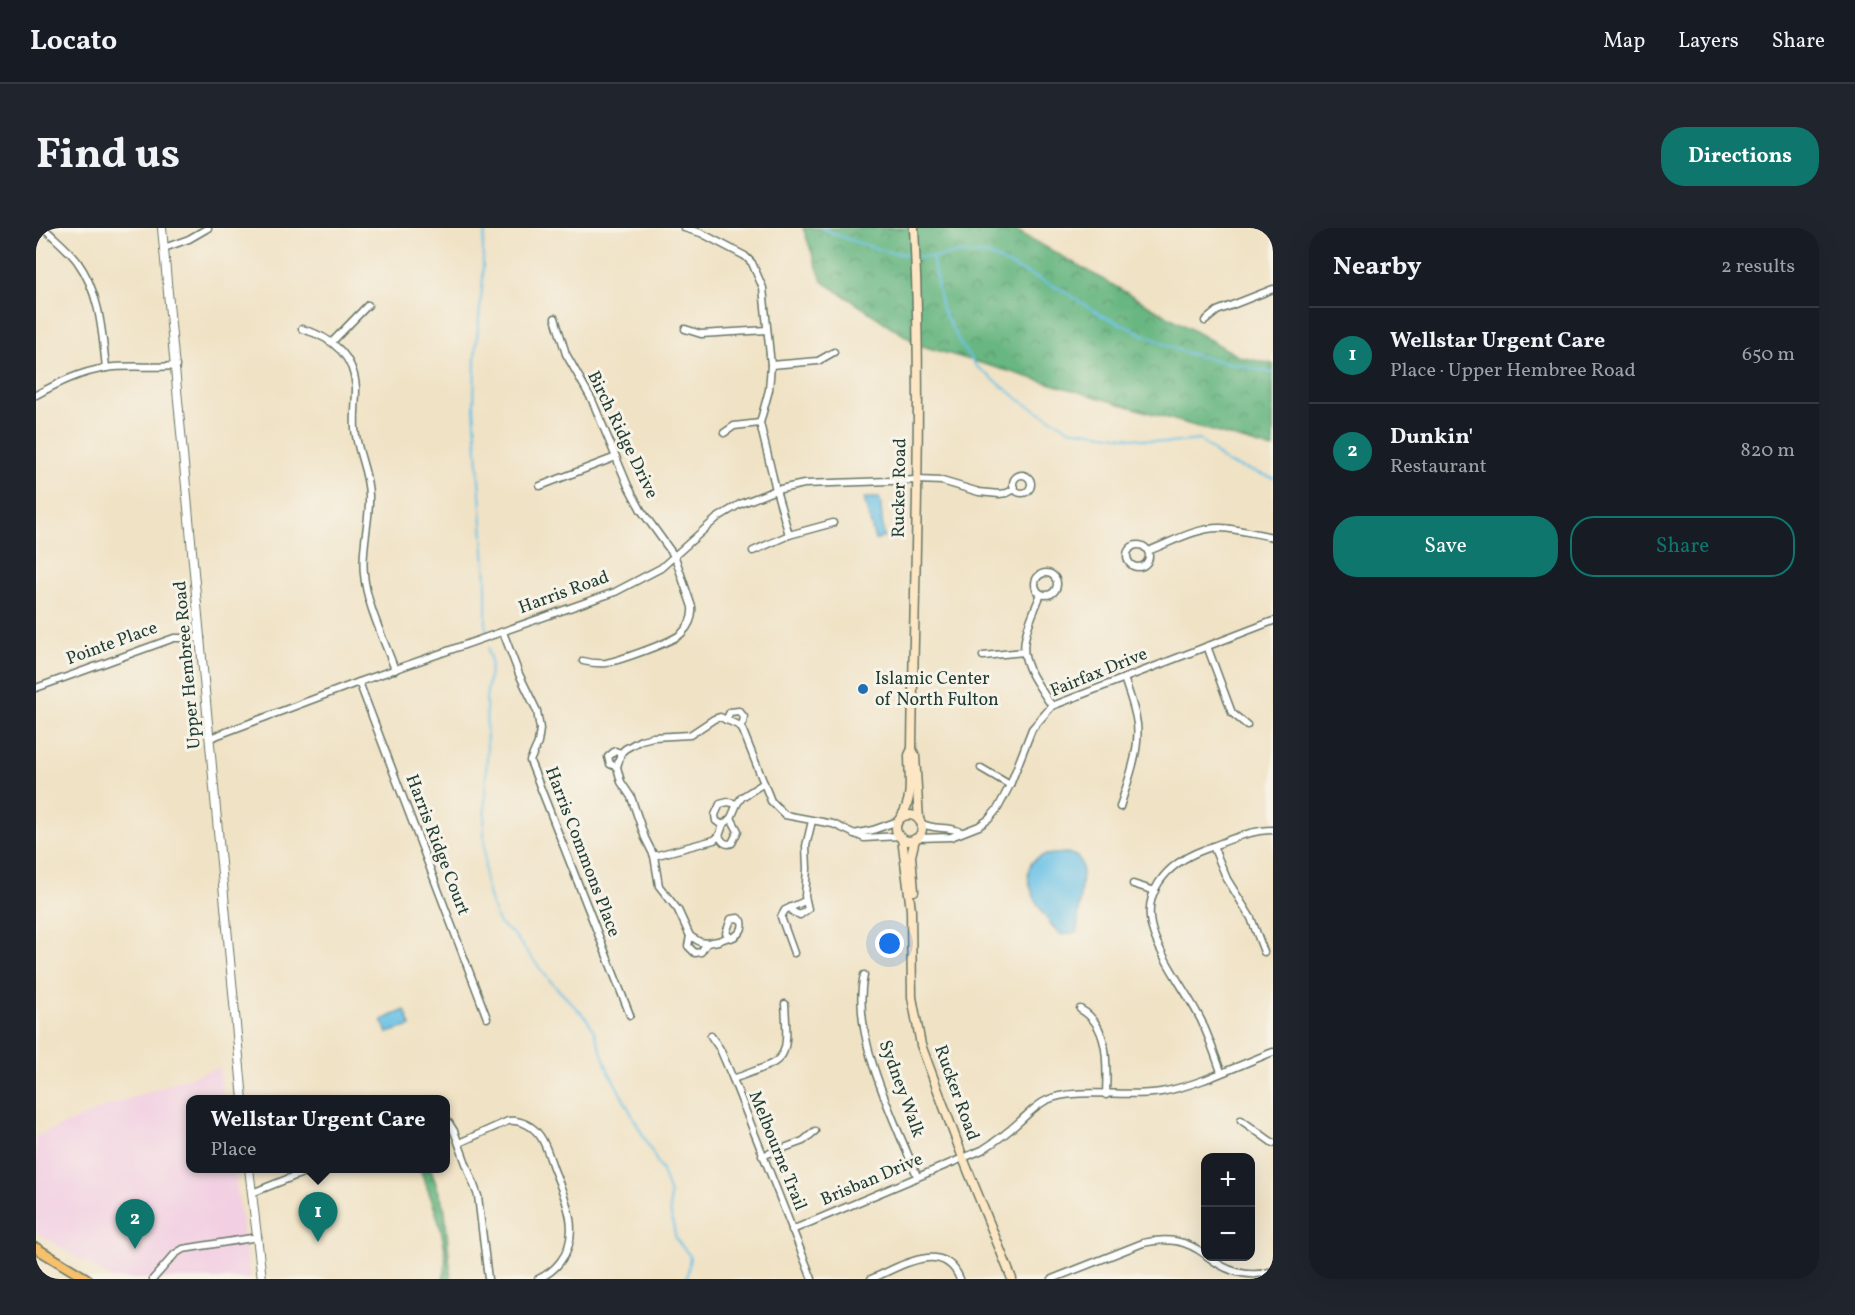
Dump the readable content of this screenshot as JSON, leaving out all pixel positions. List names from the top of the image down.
{
  "streets": {
    "main road": ["Rucker Road"],
    "street": [
      "Birch Ridge Drive",
      "Harris Road",
      "Pointe Place",
      "Upper Hembree Road",
      "Fairfax Drive",
      "Harris Ridge Court",
      "Harris Commons Place",
      "Sydney Walk",
      "Melbourne Trail",
      "Brisban Drive"
    ]
  },
  "crossings": [
    ["Birch Ridge Drive", "Harris Road"],
    ["Rucker Road", "Harris Road"],
    ["Rucker Road", "Fairfax Drive"],
    ["Rucker Road", "Brisban Drive"],
    ["Harris Road", "Upper Hembree Road"],
    ["Harris Road", "Harris Ridge Court"],
    ["Harris Road", "Harris Commons Place"],
    ["Pointe Place", "Upper Hembree Road"],
    ["Sydney Walk", "Brisban Drive"],
    ["Melbourne Trail", "Brisban Drive"]
  ],
  "places": ["Islamic Center of North Fulton"],
  "page": {
    "header": "Locato",
    "nav": ["Map", "Layers", "Share"],
    "title": "Find us",
    "buttons": [
      "Directions",
      ["Save", "Share"]
    ],
    "heading": ["Nearby", "2 results"],
    "list": [
      {
        "mark": "1",
        "name": "Wellstar Urgent Care",
        "note": "Place · Upper Hembree Road",
        "value": "650 m"
      },
      {
        "mark": "2",
        "name": "Dunkin'",
        "note": "Restaurant",
        "value": "820 m"
      }
    ],
    "popup": ["Wellstar Urgent Care", "Place"],
    "map_buttons": ["+", "−"],
    "pins": ["1", "2"]
  }
}
